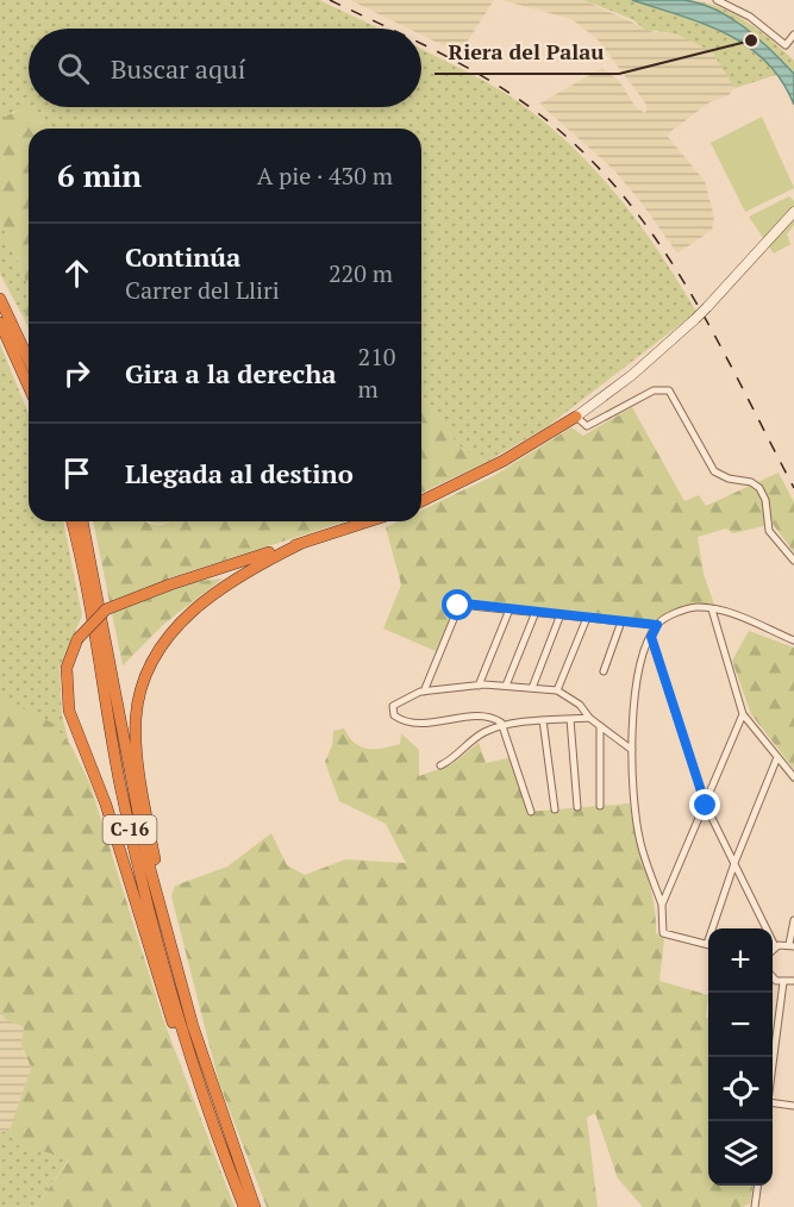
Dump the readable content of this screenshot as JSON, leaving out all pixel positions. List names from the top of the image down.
{
  "streets": {
    "highway": ["C-16"]
  },
  "places": ["Riera del Palau"],
  "page": {
    "search": "Buscar aquí",
    "heading": ["6 min", "A pie · 430 m"],
    "list": [
      ["Continúa", "Carrer del Lliri", "220 m"],
      ["Gira a la derecha", "210 m"],
      "Llegada al destino"
    ],
    "map_buttons": ["+", "−"]
  }
}
